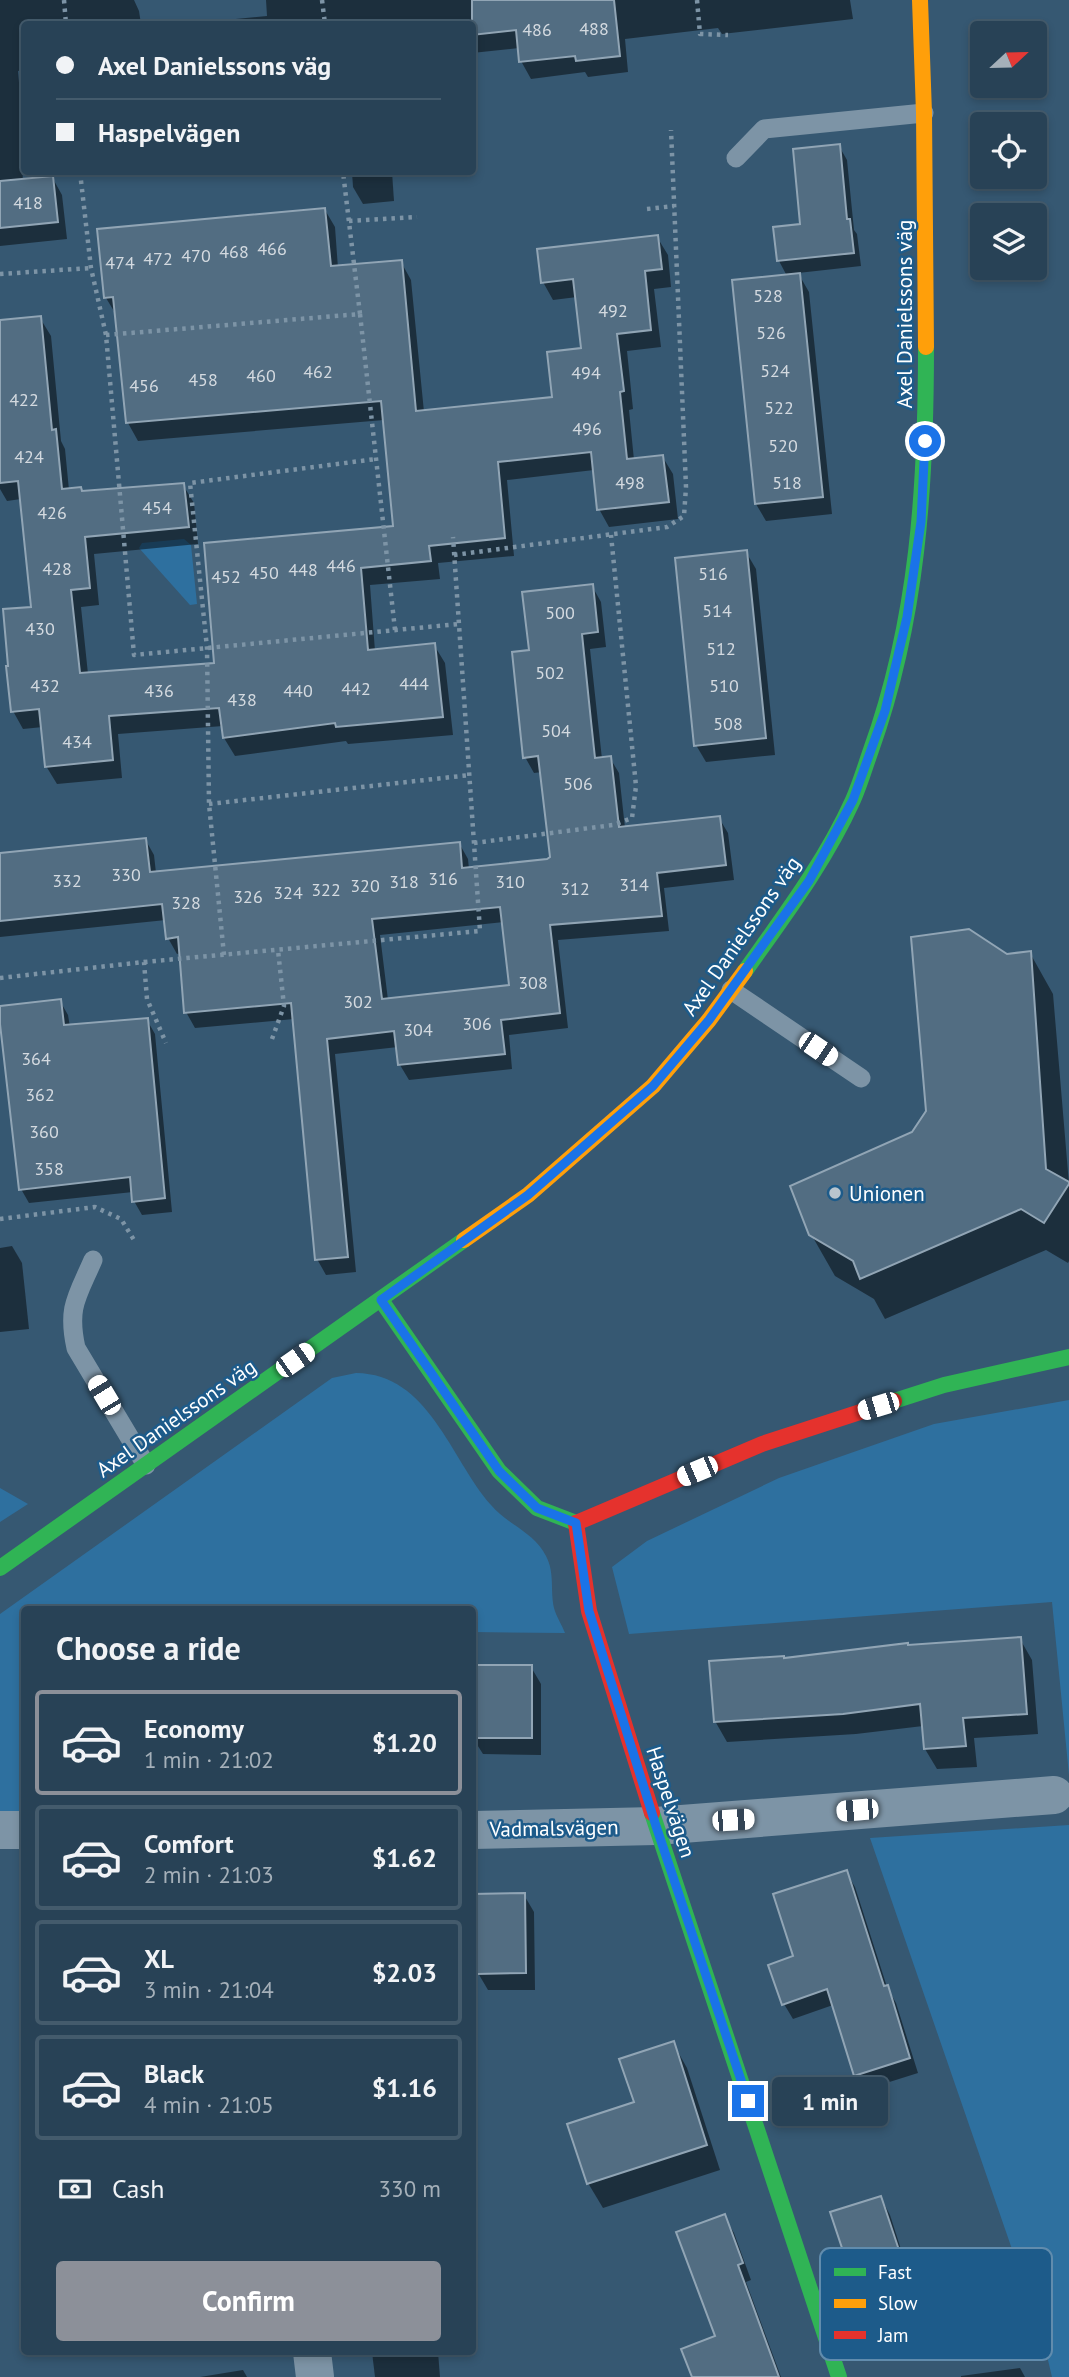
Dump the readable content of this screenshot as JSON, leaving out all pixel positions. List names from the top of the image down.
{
  "streets": {
    "street": ["Axel Danielssons väg", "Haspelvägen", "Vadmalsvägen"]
  },
  "crossings": [
    ["Haspelvägen", "Vadmalsvägen"]
  ],
  "places": ["Unionen"],
  "house_numbers": [
    "488",
    "486",
    "418",
    "466",
    "468",
    "470",
    "472",
    "474",
    "528",
    "492",
    "526",
    "524",
    "462",
    "494",
    "460",
    "458",
    "456",
    "422",
    "522",
    "496",
    "520",
    "424",
    "498",
    "518",
    "454",
    "426",
    "446",
    "428",
    "448",
    "450",
    "516",
    "452",
    "514",
    "500",
    "430",
    "512",
    "502",
    "444",
    "432",
    "510",
    "442",
    "436",
    "440",
    "438",
    "508",
    "504",
    "434",
    "506",
    "330",
    "316",
    "332",
    "318",
    "310",
    "314",
    "320",
    "312",
    "322",
    "324",
    "326",
    "328",
    "308",
    "302",
    "306",
    "304",
    "364",
    "362",
    "360",
    "358"
  ],
  "legend": ["Fast", "Slow", "Jam"],
  "north": "right",
  "page": {
    "banner": ["Axel Danielssons väg", "Haspelvägen"],
    "heading": "Choose a ride",
    "list": [
      {
        "name": "Economy",
        "note": "1 min · 21:02",
        "value": "$1.20"
      },
      {
        "name": "Comfort",
        "note": "2 min · 21:03",
        "value": "$1.62"
      },
      {
        "name": "XL",
        "note": "3 min · 21:04",
        "value": "$2.03"
      },
      {
        "name": "Black",
        "note": "4 min · 21:05",
        "value": "$1.16"
      }
    ],
    "bubble": "1 min",
    "pay": ["Cash", "330 m"],
    "buttons": "Confirm"
  }
}
